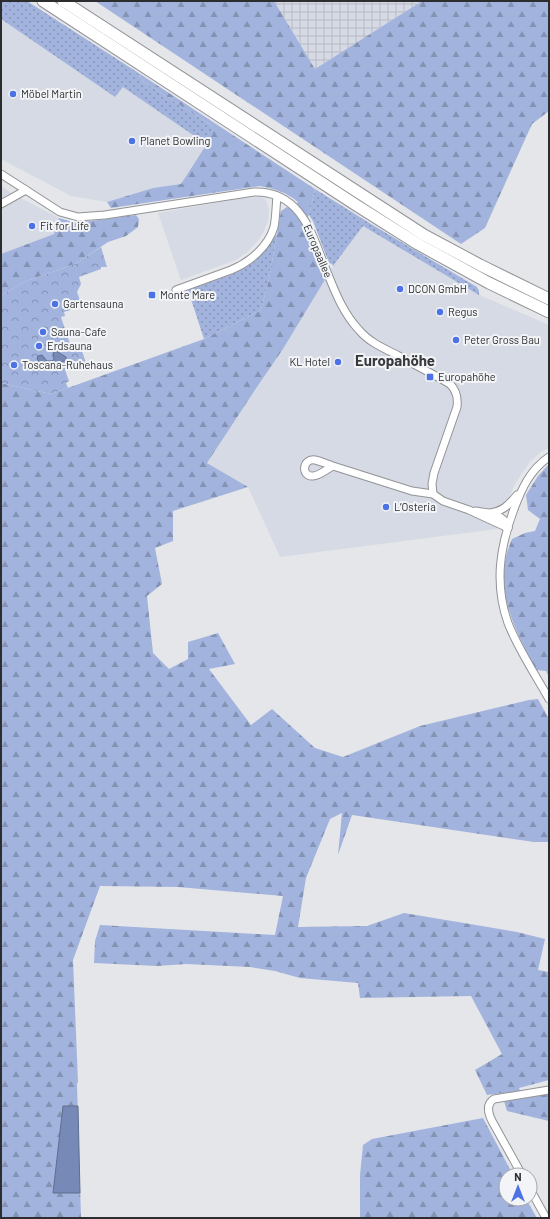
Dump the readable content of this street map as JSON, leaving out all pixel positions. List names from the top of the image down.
{
  "streets": {
    "street": ["Europaallee"]
  },
  "districts": ["Europahöhe"],
  "places": {
    "other": [
      "Möbel Martin",
      "Planet Bowling",
      "Fit for Life",
      "DCON GmbH",
      "Gartensauna",
      "Regus",
      "Sauna-Cafe",
      "Peter Gross Bau",
      "Erdsauna",
      "KL Hotel",
      "Toscana-Ruhehaus",
      "L’Osteria"
    ],
    "transit": ["Monte Mare", "Europahöhe"]
  },
  "north": "top"
}
